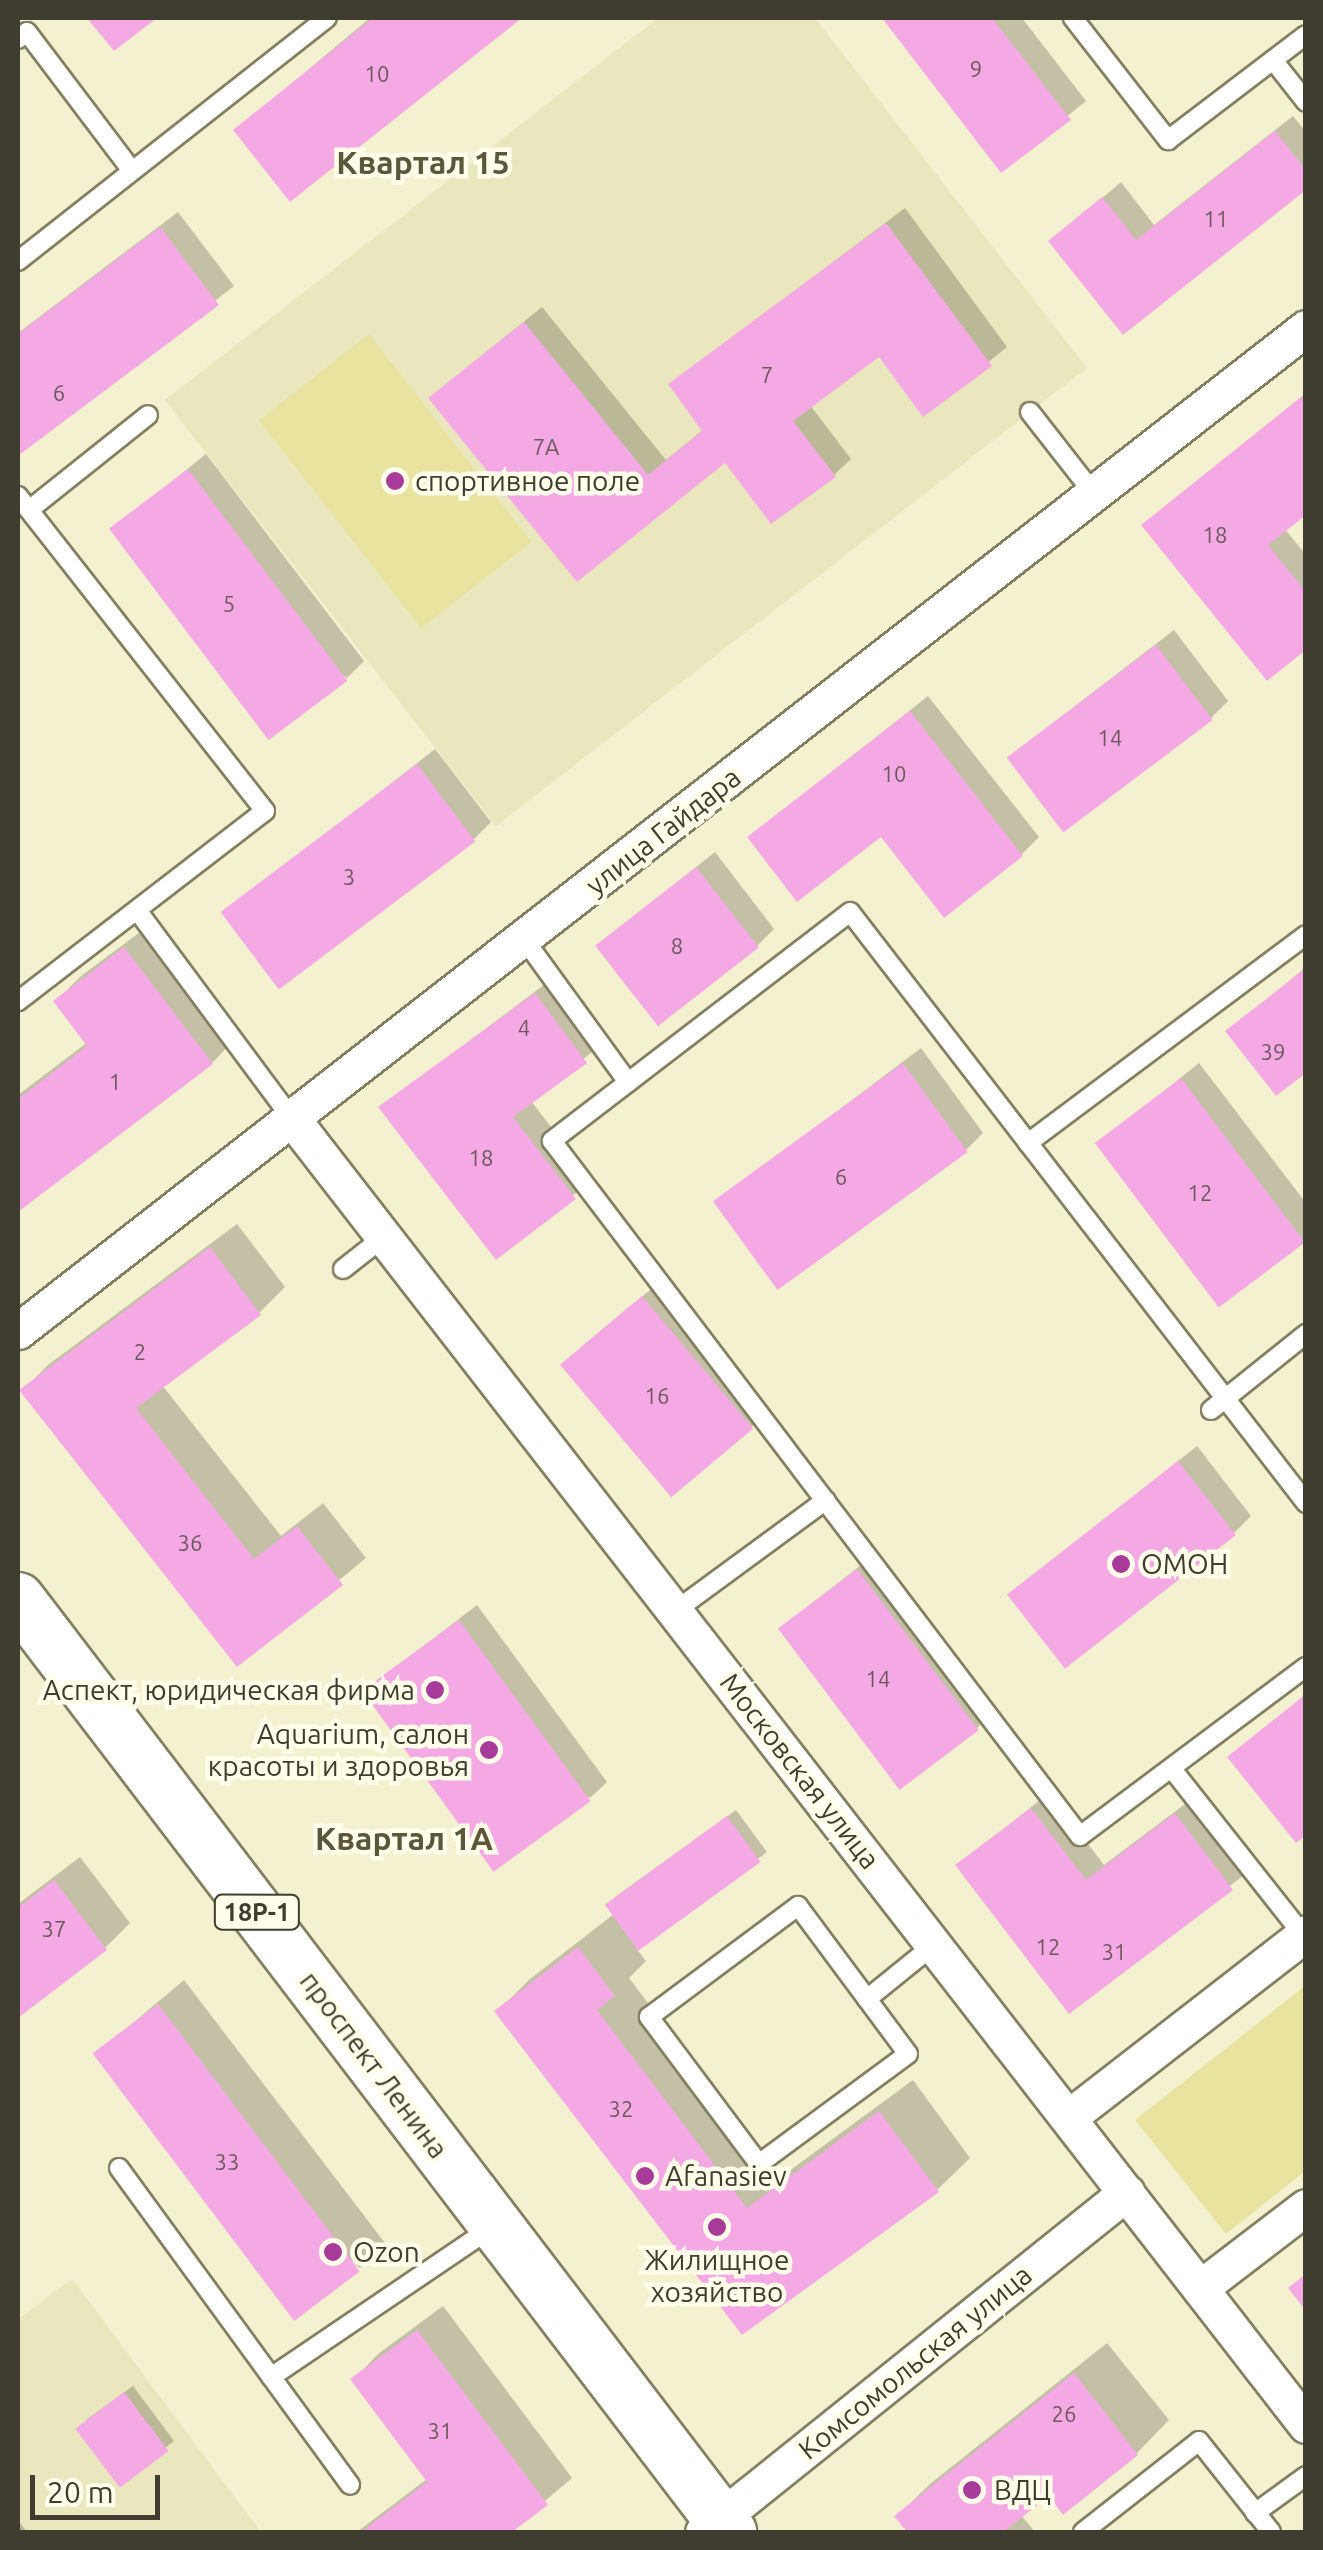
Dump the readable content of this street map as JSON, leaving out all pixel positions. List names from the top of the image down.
{
  "streets": {
    "main road": ["18Р-1", "проспект Ленина"],
    "street": ["улица Гайдара", "Московская улица", "Комсомольская улица"]
  },
  "crossings": [
    ["улица Гайдара", "Московская улица"],
    ["Московская улица", "Комсомольская улица"],
    ["проспект Ленина", "Комсомольская улица"]
  ],
  "districts": ["Квартал 15", "Квартал 1А"],
  "places": [
    "спортивное поле",
    "ОМОН",
    "Аспект, юридическая фирма",
    "Aquarium, салон красоты и здоровья",
    "Afanasiev",
    "Жилищное хозяйство",
    "Ozon",
    "ВДЦ"
  ],
  "house_numbers": [
    "9",
    "10",
    "11",
    "7",
    "6",
    "7А",
    "18",
    "5",
    "14",
    "10",
    "3",
    "8",
    "4",
    "39",
    "1",
    "18",
    "6",
    "12",
    "2",
    "16",
    "36",
    "14",
    "37",
    "12",
    "31",
    "32",
    "33",
    "26",
    "31"
  ],
  "scale_bar": "20 m"
}
